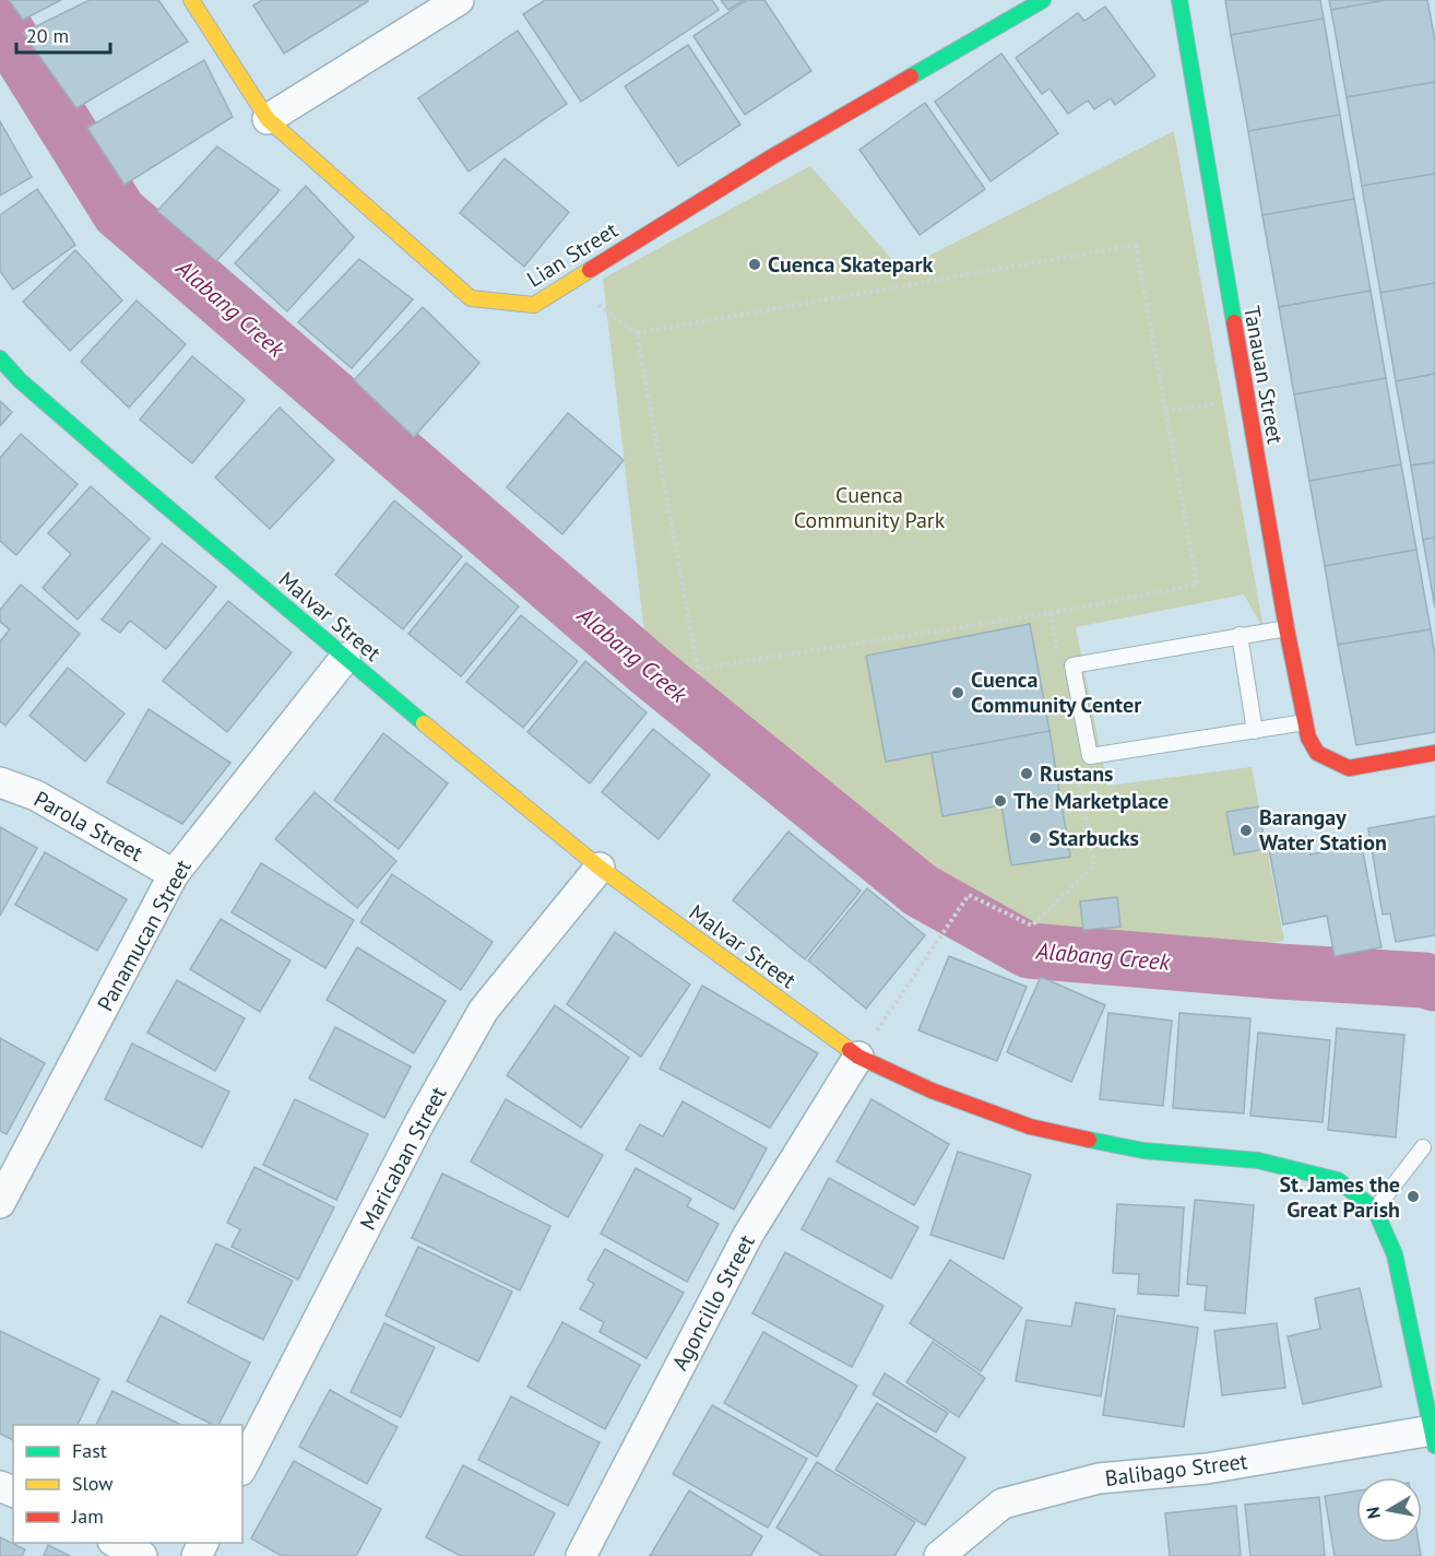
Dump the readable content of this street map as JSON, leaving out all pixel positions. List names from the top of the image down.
{
  "streets": {
    "street": [
      "Lian Street",
      "Tanauan Street",
      "Malvar Street",
      "Parola Street",
      "Panamucan Street",
      "Maricaban Street",
      "Agoncillo Street",
      "Balibago Street"
    ]
  },
  "crossings": [
    ["Malvar Street", "Panamucan Street"],
    ["Malvar Street", "Maricaban Street"],
    ["Malvar Street", "Agoncillo Street"],
    ["Malvar Street", "Balibago Street"],
    ["Parola Street", "Panamucan Street"]
  ],
  "water": ["Alabang Creek"],
  "parks": ["Cuenca Community Park"],
  "places": [
    "Cuenca Skatepark",
    "Cuenca Community Center",
    "Rustans",
    "The Marketplace",
    "Barangay Water Station",
    "Starbucks",
    "St. James the Great Parish"
  ],
  "legend": ["Fast", "Slow", "Jam"],
  "scale_bar": "20 m",
  "north": "left"
}
